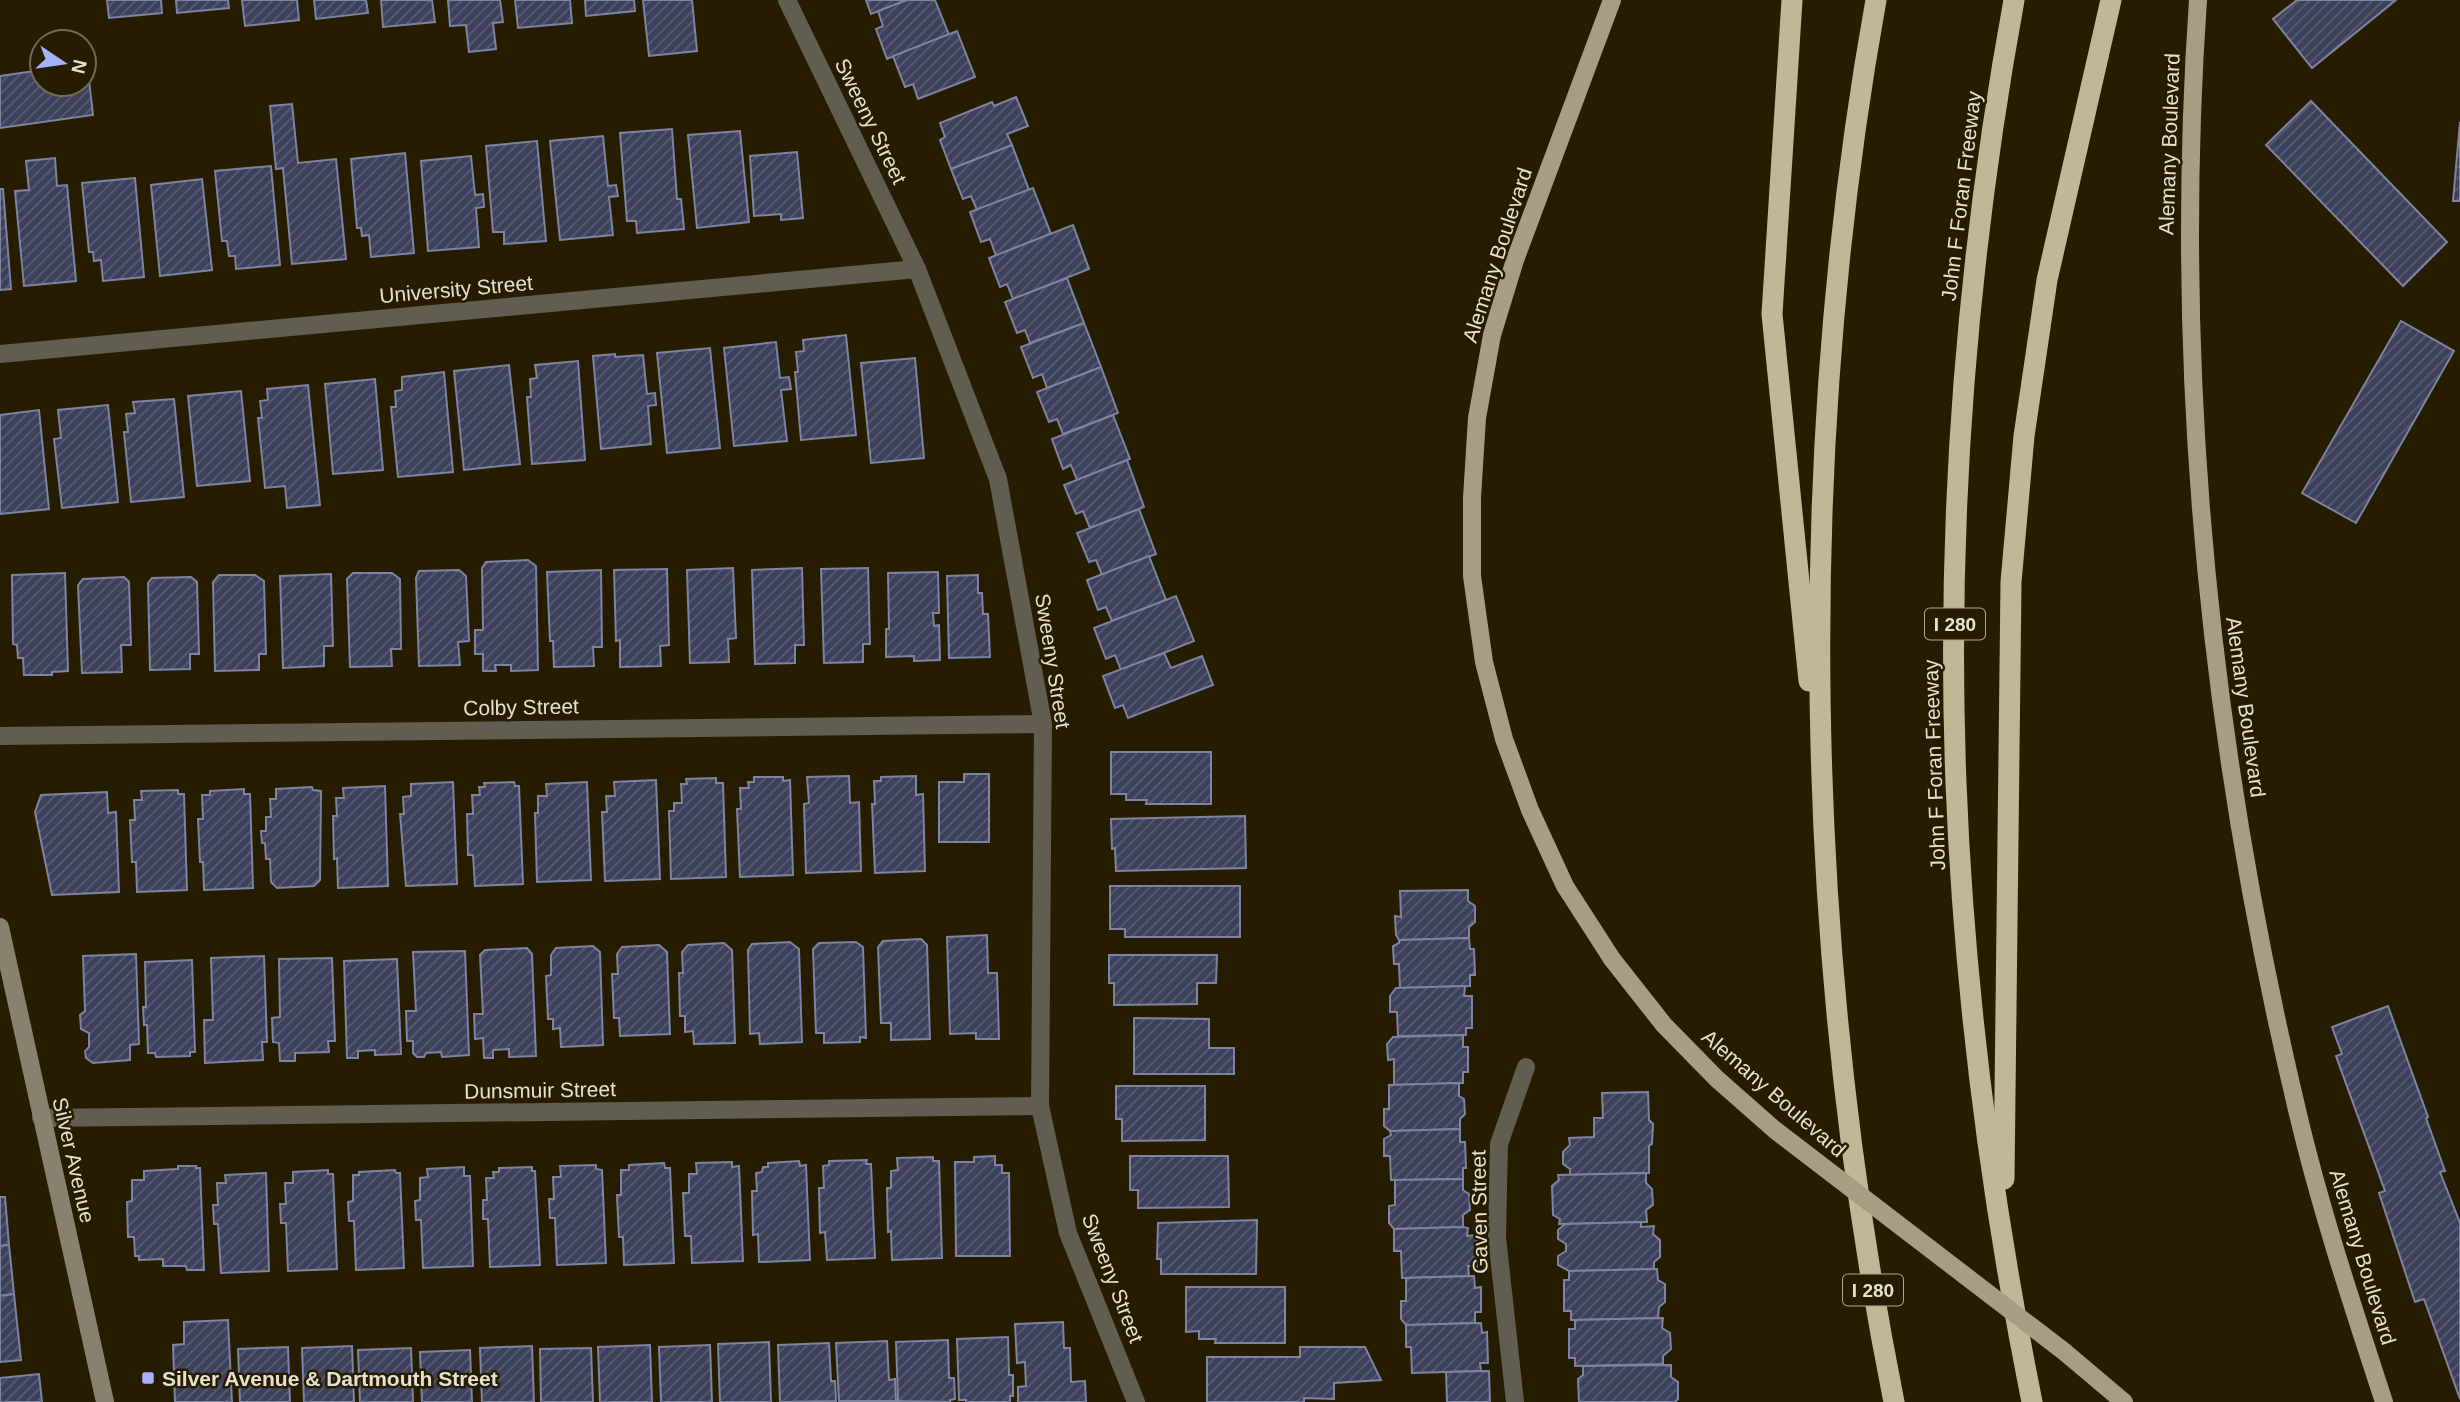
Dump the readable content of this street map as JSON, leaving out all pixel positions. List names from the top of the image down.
{
  "streets": {
    "highway": ["John F Foran Freeway", "I 280"],
    "main road": ["Alemany Boulevard", "Silver Avenue"],
    "street": [
      "Sweeny Street",
      "University Street",
      "Colby Street",
      "Dunsmuir Street",
      "Gaven Street"
    ]
  },
  "crossings": [
    ["Sweeny Street", "University Street"],
    ["Sweeny Street", "Colby Street"],
    ["Sweeny Street", "Dunsmuir Street"],
    ["Dunsmuir Street", "Silver Avenue"]
  ],
  "places": {
    "transit": ["Silver Avenue & Dartmouth Street"]
  },
  "north": "right"
}
